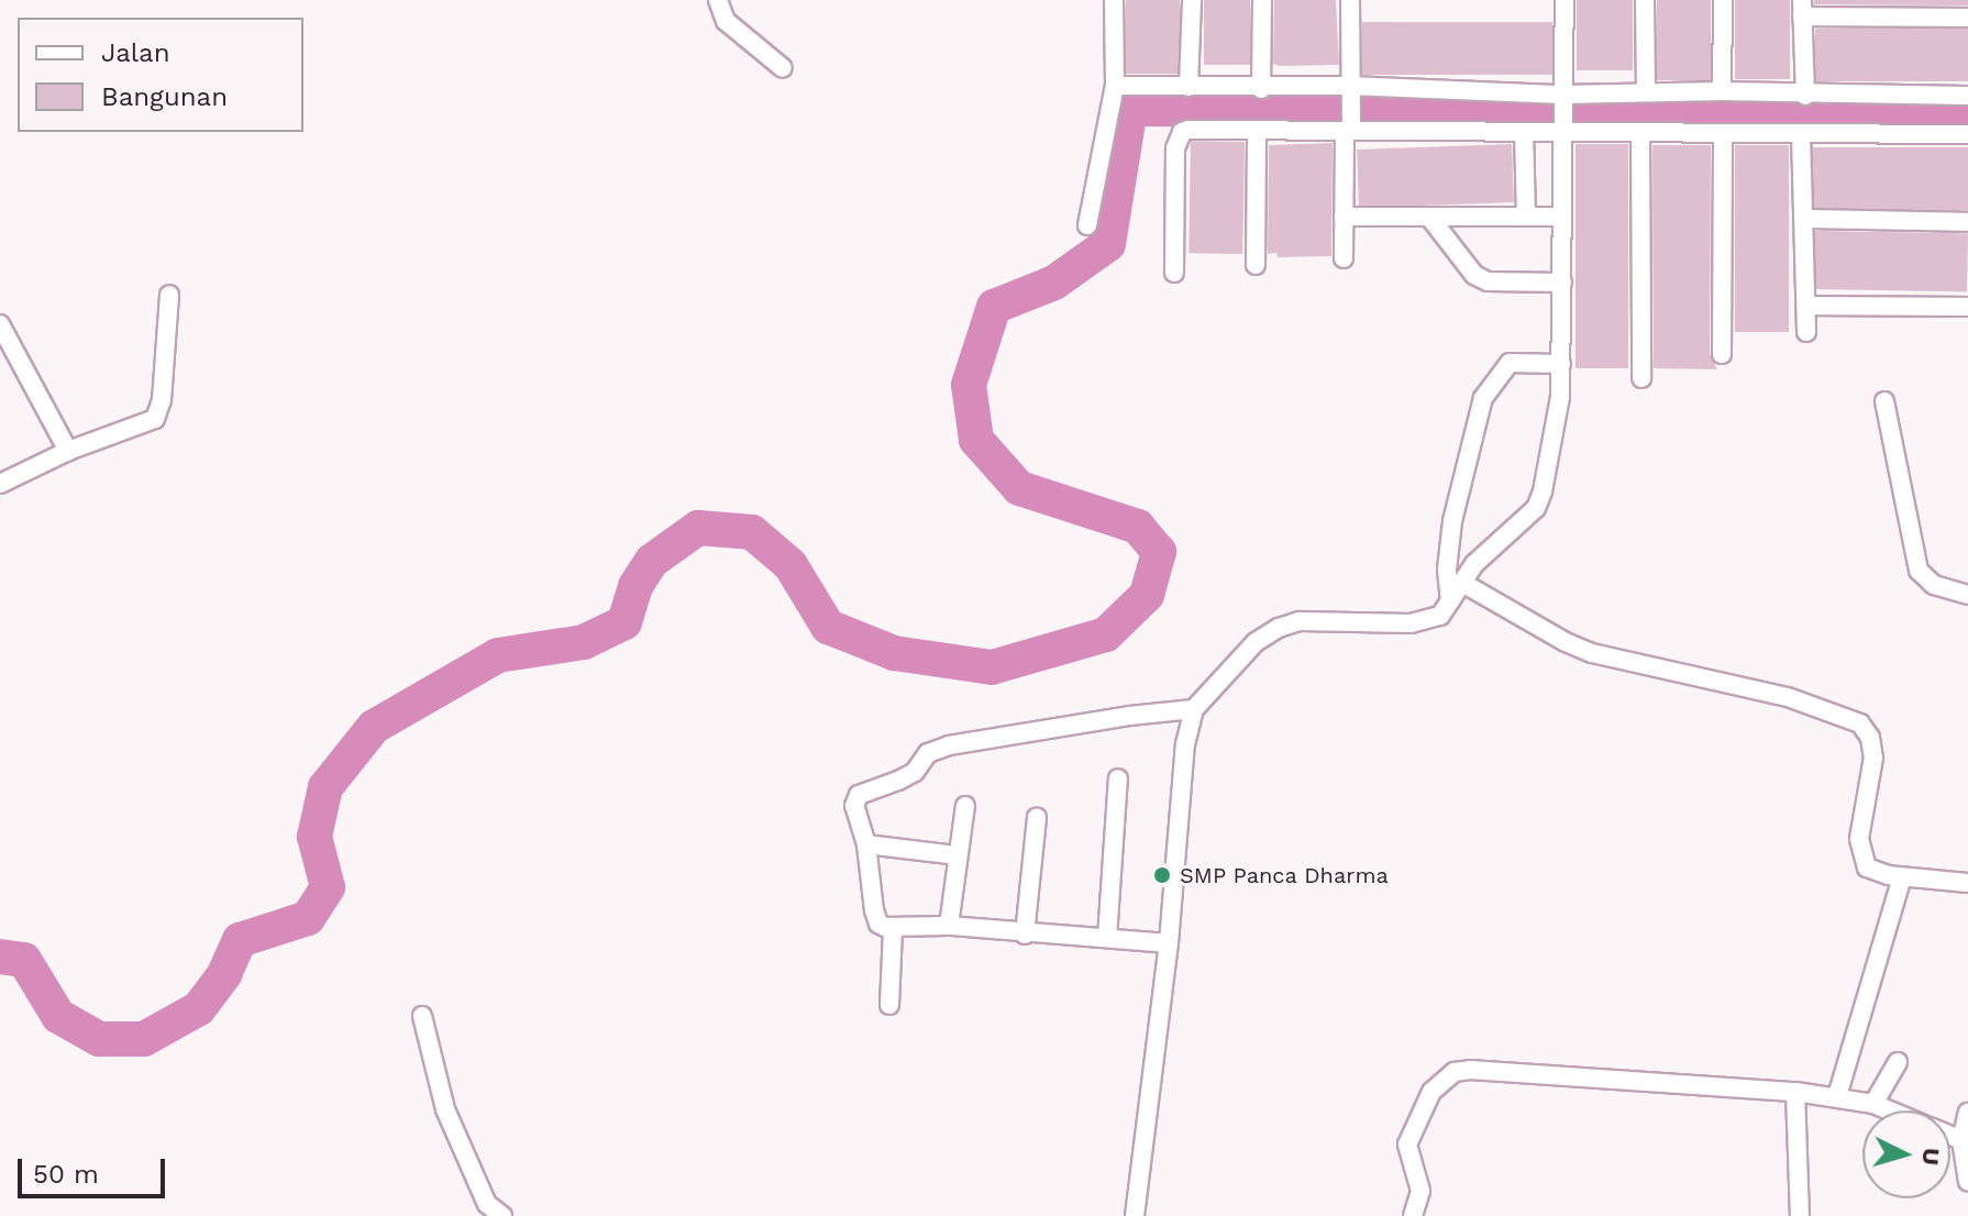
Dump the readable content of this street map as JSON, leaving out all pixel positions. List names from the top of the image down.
{
  "places": ["SMP Panca Dharma"],
  "legend": ["Jalan", "Bangunan"],
  "scale_bar": "50 m",
  "north": "right"
}
